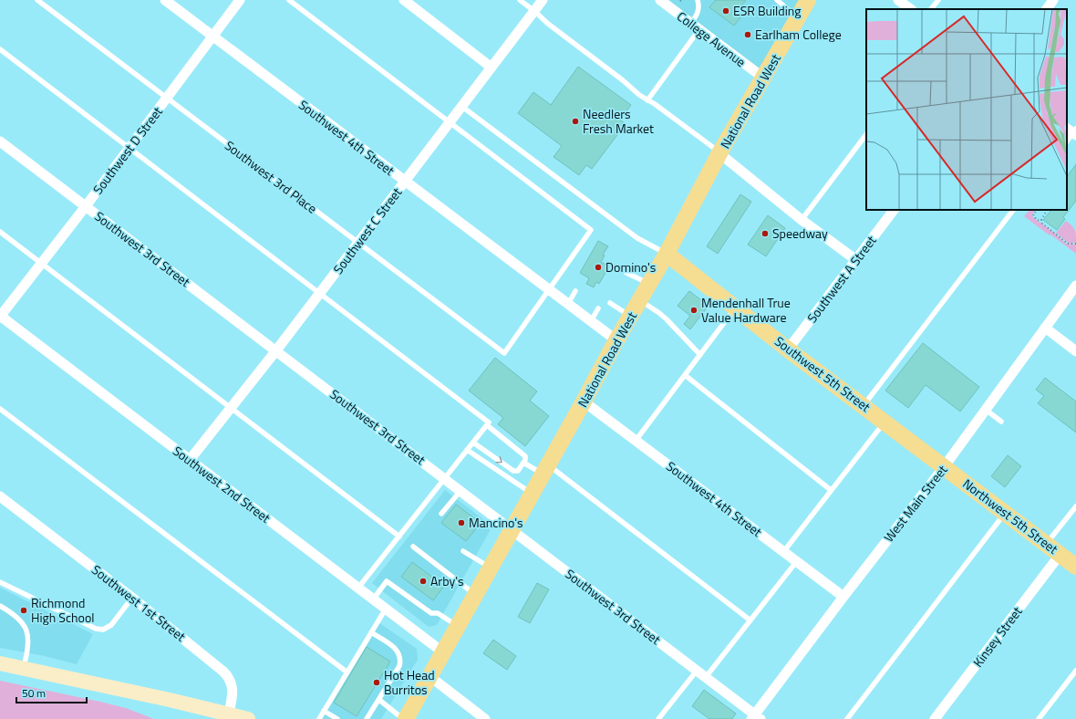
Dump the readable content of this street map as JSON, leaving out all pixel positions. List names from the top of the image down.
{
  "streets": {
    "main road": ["National Road West", "Southwest 5th Street", "Northwest 5th Street"],
    "street": [
      "College Avenue",
      "Southwest 4th Street",
      "Southwest D Street",
      "Southwest C Street",
      "Southwest 3rd Street",
      "Southwest A Street",
      "Southwest 2nd Street",
      "West Main Street",
      "Southwest 1st Street",
      "Kinsey Street"
    ],
    "lane": ["Southwest 3rd Place"]
  },
  "crossings": [
    ["College Avenue", "National Road West"],
    ["National Road West", "Southwest 4th Street"],
    ["National Road West", "Southwest 3rd Street"],
    ["National Road West", "Southwest 5th Street"],
    ["National Road West", "Southwest 2nd Street"],
    ["Southwest 4th Street", "Southwest D Street"],
    ["Southwest 4th Street", "Southwest 3rd Place"],
    ["Southwest 4th Street", "Southwest C Street"],
    ["Southwest 4th Street", "West Main Street"],
    ["Southwest D Street", "Southwest 3rd Place"],
    ["Southwest D Street", "Southwest 3rd Street"],
    ["Southwest D Street", "Southwest 2nd Street"],
    ["Southwest 3rd Place", "Southwest C Street"],
    ["Southwest C Street", "Southwest 3rd Street"],
    ["Southwest C Street", "Southwest 2nd Street"],
    ["Southwest 3rd Street", "West Main Street"],
    ["Southwest A Street", "Southwest 5th Street"],
    ["Southwest 5th Street", "West Main Street"],
    ["Southwest 5th Street", "Northwest 5th Street"],
    ["West Main Street", "Northwest 5th Street"],
    ["Northwest 5th Street", "Kinsey Street"]
  ],
  "places": [
    "ESR Building",
    "Earlham College",
    "Needlers Fresh Market",
    "Speedway",
    "Domino's",
    "Mendenhall True Value Hardware",
    "Mancino's",
    "Arby's",
    "Richmond High School",
    "Hot Head Burritos"
  ],
  "scale_bar": "50 m"
}
